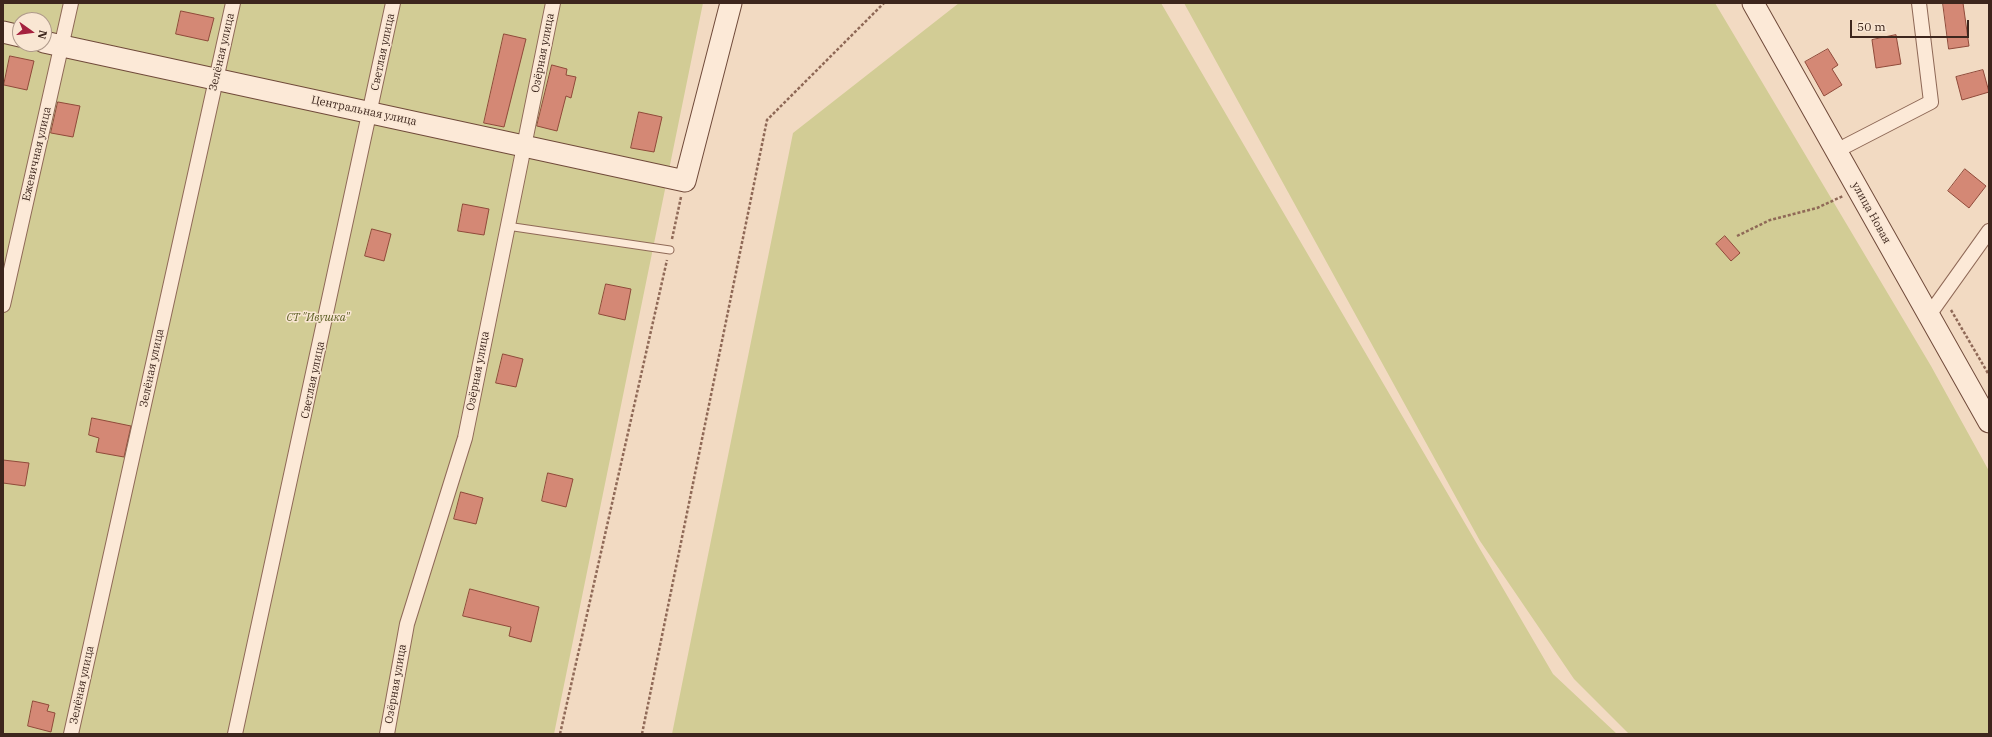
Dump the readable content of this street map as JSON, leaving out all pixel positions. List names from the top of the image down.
{
  "streets": {
    "street": [
      "Зелёная улица",
      "Светлая улица",
      "Озёрная улица",
      "Центральная улица",
      "Ежевичная улица",
      "улица Новая"
    ]
  },
  "crossings": [
    ["Зелёная улица", "Центральная улица"],
    ["Светлая улица", "Центральная улица"],
    ["Озёрная улица", "Центральная улица"],
    ["Центральная улица", "Ежевичная улица"]
  ],
  "parks": ["СТ \"Ивушка\""],
  "scale_bar": "50 m",
  "north": "right"
}
